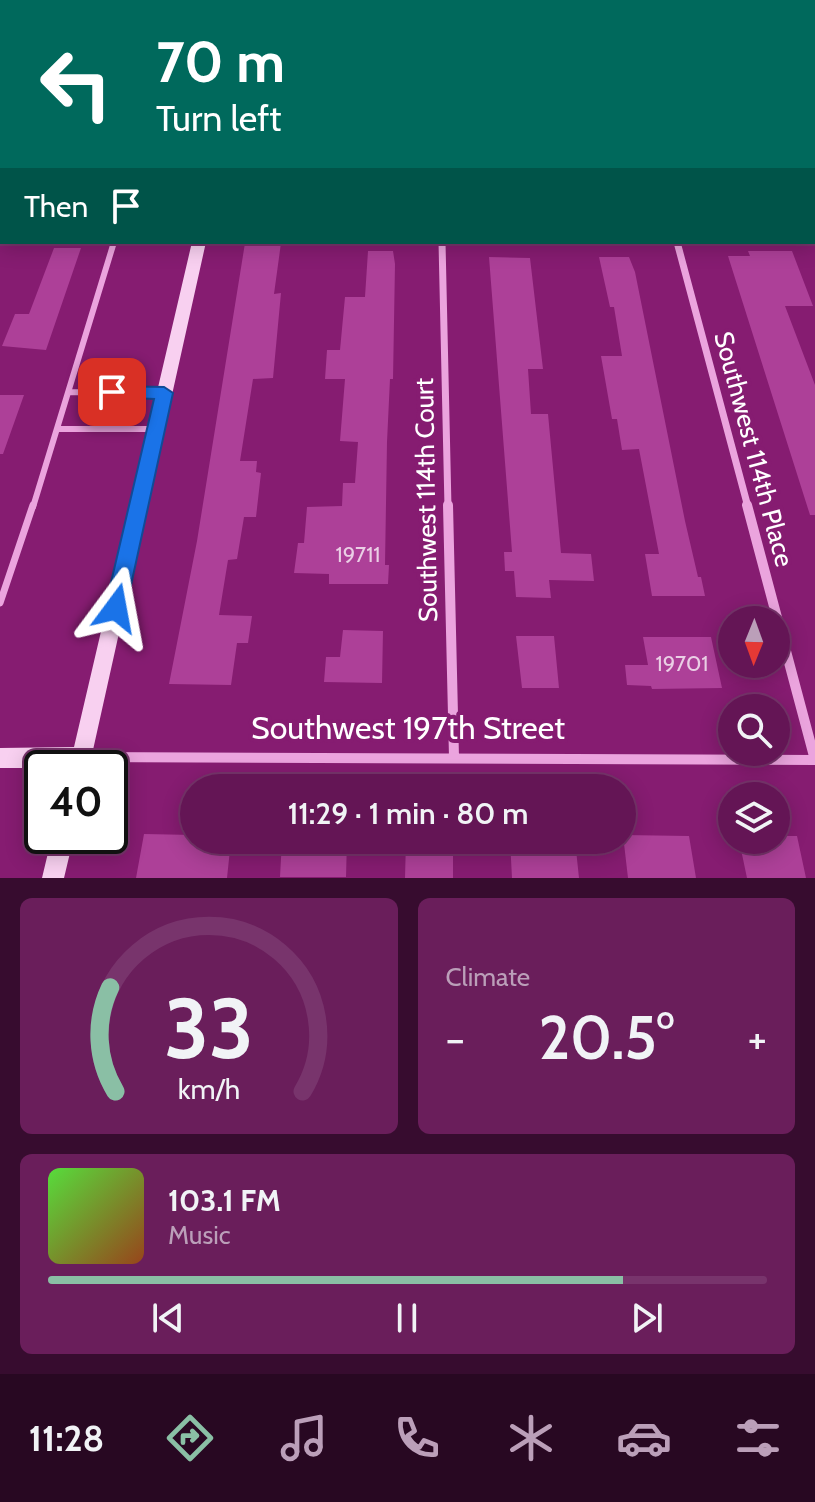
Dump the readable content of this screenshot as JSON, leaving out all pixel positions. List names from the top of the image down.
{
  "streets": {
    "street": ["Southwest 114th Place", "Southwest 114th Court", "Southwest 197th Street"]
  },
  "crossings": [
    ["Southwest 114th Place", "Southwest 197th Street"],
    ["Southwest 114th Court", "Southwest 197th Street"]
  ],
  "house_numbers": ["19711", "19701"],
  "north": "bottom",
  "page": {
    "turn": ["70 m", "Turn left"],
    "then": "Then",
    "limit": "40",
    "trip": "11:29 · 1 min · 80 m",
    "tile": "Climate",
    "heat": ["−", "20.5°", "+"],
    "song": ["103.1 FM", "Music"],
    "tabs": "11:28",
    "gauge": ["33", "km/h"]
  }
}
